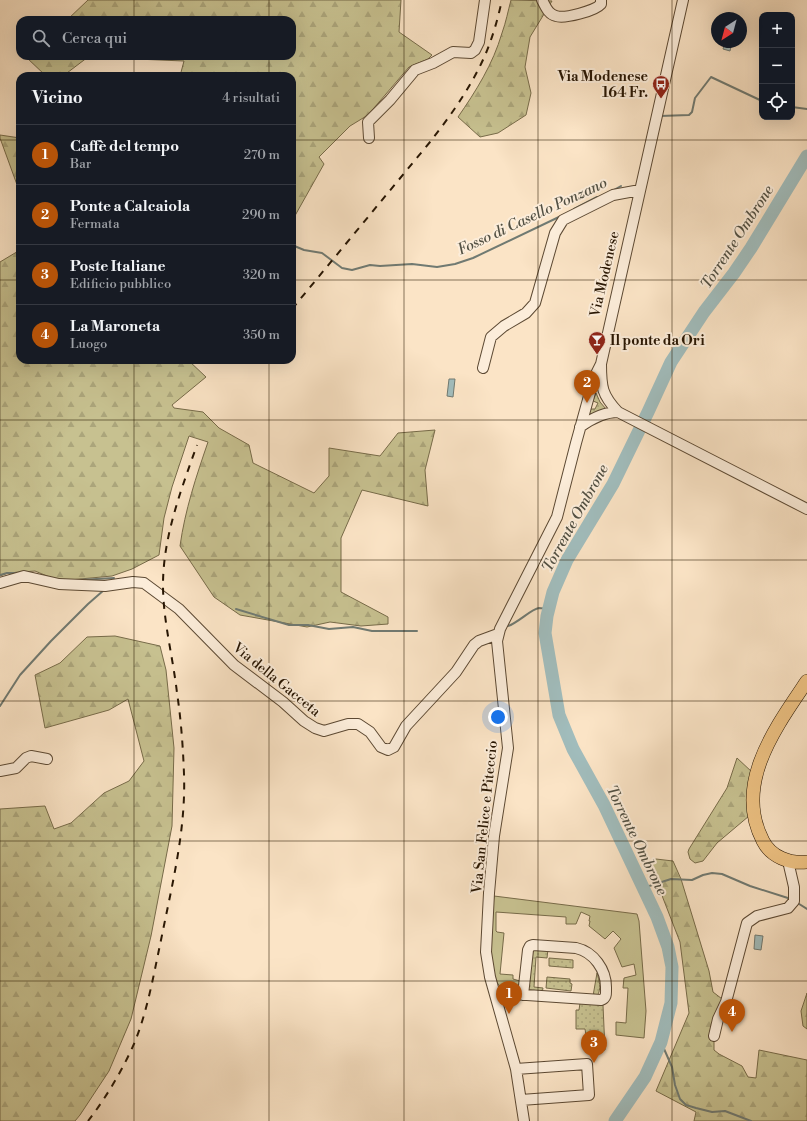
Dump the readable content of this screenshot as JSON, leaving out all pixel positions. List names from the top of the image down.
{
  "streets": {
    "street": ["Via Modenese", "Via della Gacceta", "Via San Felice e Piteccio"]
  },
  "crossings": [
    ["Via Modenese", "Via San Felice e Piteccio"],
    ["Via della Gacceta", "Via San Felice e Piteccio"]
  ],
  "water": ["Fosso di Casello Ponzano", "Torrente Ombrone"],
  "places": {
    "bus stop": ["Via Modenese 164 Fr."],
    "bar": ["Il ponte da Ori"]
  },
  "north": "bottom left",
  "page": {
    "map_buttons": ["+", "−"],
    "search": "Cerca qui",
    "heading": ["Vicino", "4 risultati"],
    "list": [
      {
        "mark": "1",
        "name": "Caffè del tempo",
        "note": "Bar",
        "value": "270 m"
      },
      {
        "mark": "2",
        "name": "Ponte a Calcaiola",
        "note": "Fermata",
        "value": "290 m"
      },
      {
        "mark": "3",
        "name": "Poste Italiane",
        "note": "Edificio pubblico",
        "value": "320 m"
      },
      {
        "mark": "4",
        "name": "La Maroneta",
        "note": "Luogo",
        "value": "350 m"
      }
    ],
    "pins": [
      "2",
      "1",
      "4",
      "3"
    ]
  }
}
